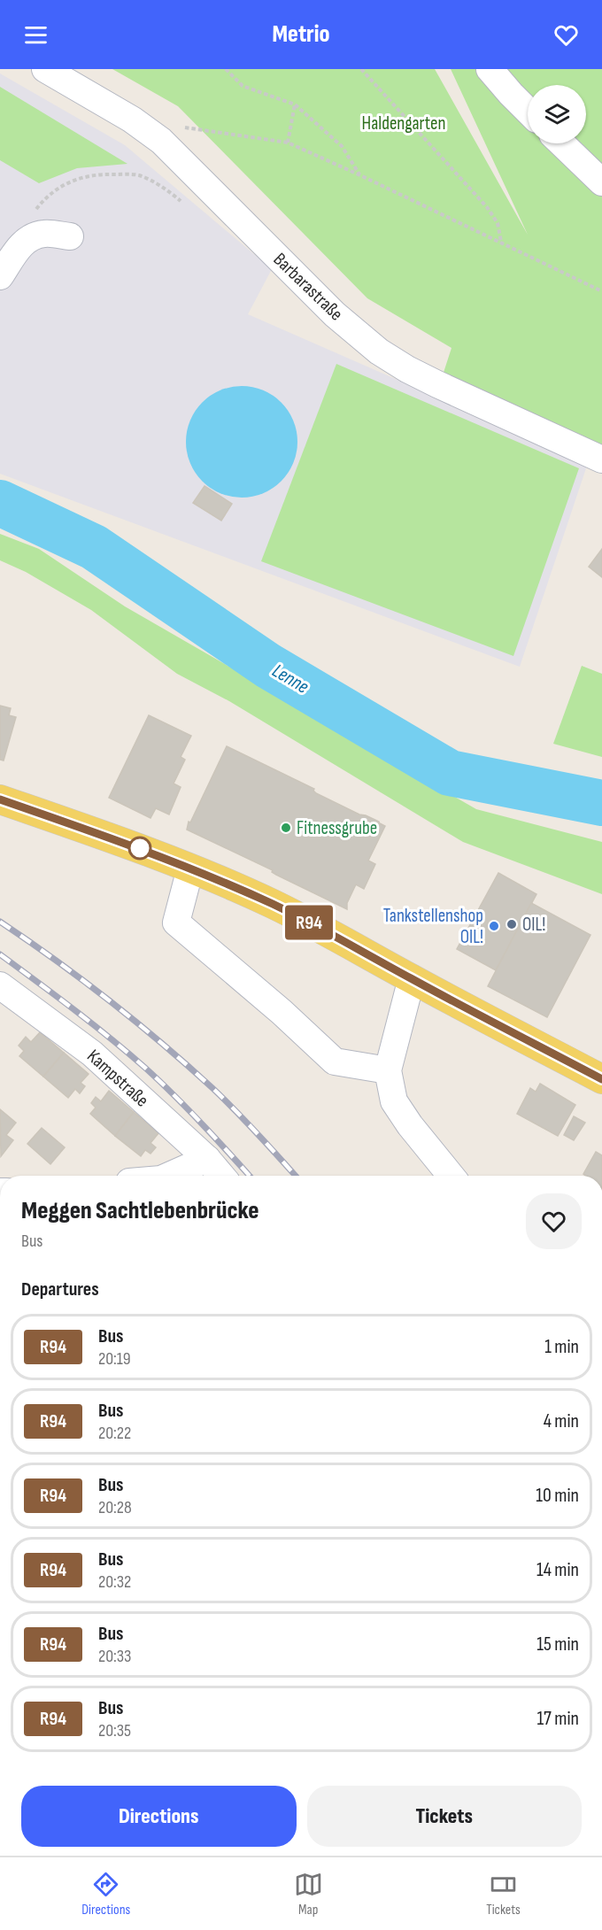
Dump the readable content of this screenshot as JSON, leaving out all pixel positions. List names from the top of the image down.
{
  "streets": {
    "street": ["Barbarastraße", "Kampstraße"]
  },
  "water": ["Lenne"],
  "parks": ["Haldengarten"],
  "places": ["Fitnessgrube", "OIL!", "Tankstellenshop OIL!"],
  "lines": ["bus line R94"],
  "page": {
    "header": "Metrio",
    "on_map": "R94",
    "heading": [
      ["Meggen Sachtlebenbrücke", "Bus"],
      "Departures"
    ],
    "list": [
      {
        "mark": "R94",
        "name": "Bus",
        "note": "20:19",
        "value": "1 min"
      },
      {
        "mark": "R94",
        "name": "Bus",
        "note": "20:22",
        "value": "4 min"
      },
      {
        "mark": "R94",
        "name": "Bus",
        "note": "20:28",
        "value": "10 min"
      },
      {
        "mark": "R94",
        "name": "Bus",
        "note": "20:32",
        "value": "14 min"
      },
      {
        "mark": "R94",
        "name": "Bus",
        "note": "20:33",
        "value": "15 min"
      },
      {
        "mark": "R94",
        "name": "Bus",
        "note": "20:35",
        "value": "17 min"
      }
    ],
    "buttons": ["Directions", "Tickets"],
    "tabs": ["Directions", "Map", "Tickets"]
  }
}
